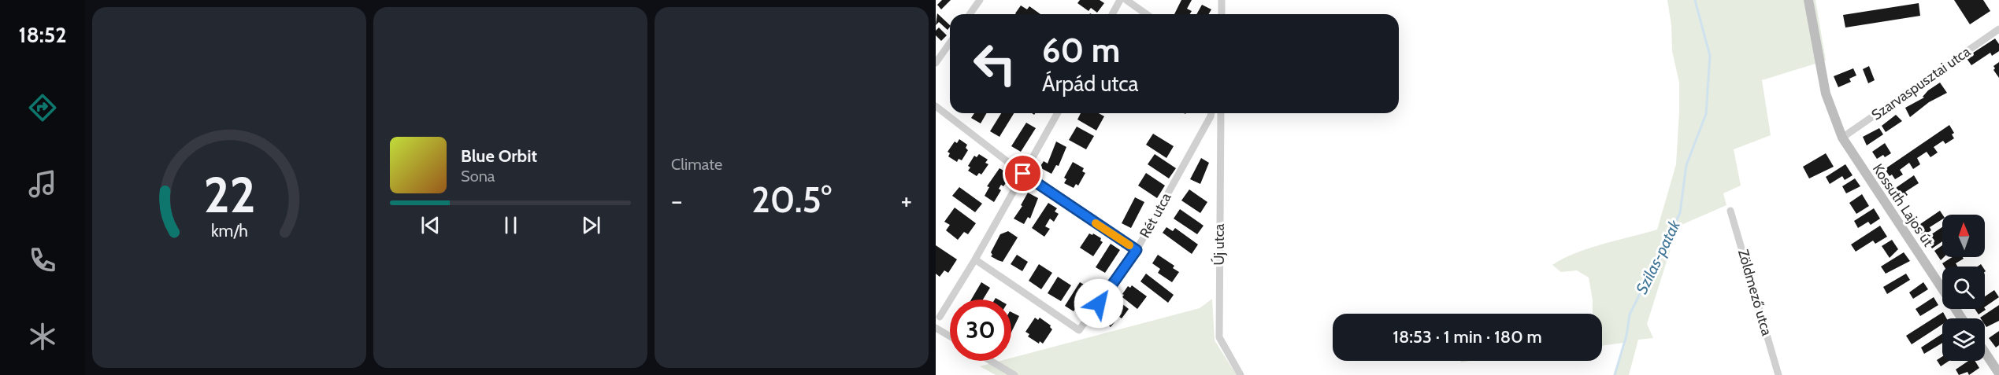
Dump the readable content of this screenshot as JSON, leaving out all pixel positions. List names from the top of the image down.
{
  "streets": {
    "main road": ["Kossuth Lajos út"],
    "street": [
      "Szarvaspusztai utca",
      "Rét utca",
      "Új utca",
      "Zöldmező utca"
    ]
  },
  "crossings": [
    ["Szarvaspusztai utca", "Kossuth Lajos út"]
  ],
  "water": ["Szilas-patak"],
  "north": "top",
  "page": {
    "tabs": "18:52",
    "tile": "Climate",
    "turn": ["60 m", "Árpád utca"],
    "song": ["Blue Orbit", "Sona"],
    "heat": ["−", "20.5°", "+"],
    "limit": "30",
    "trip": "18:53 · 1 min · 180 m",
    "gauge": ["22", "km/h"]
  }
}
